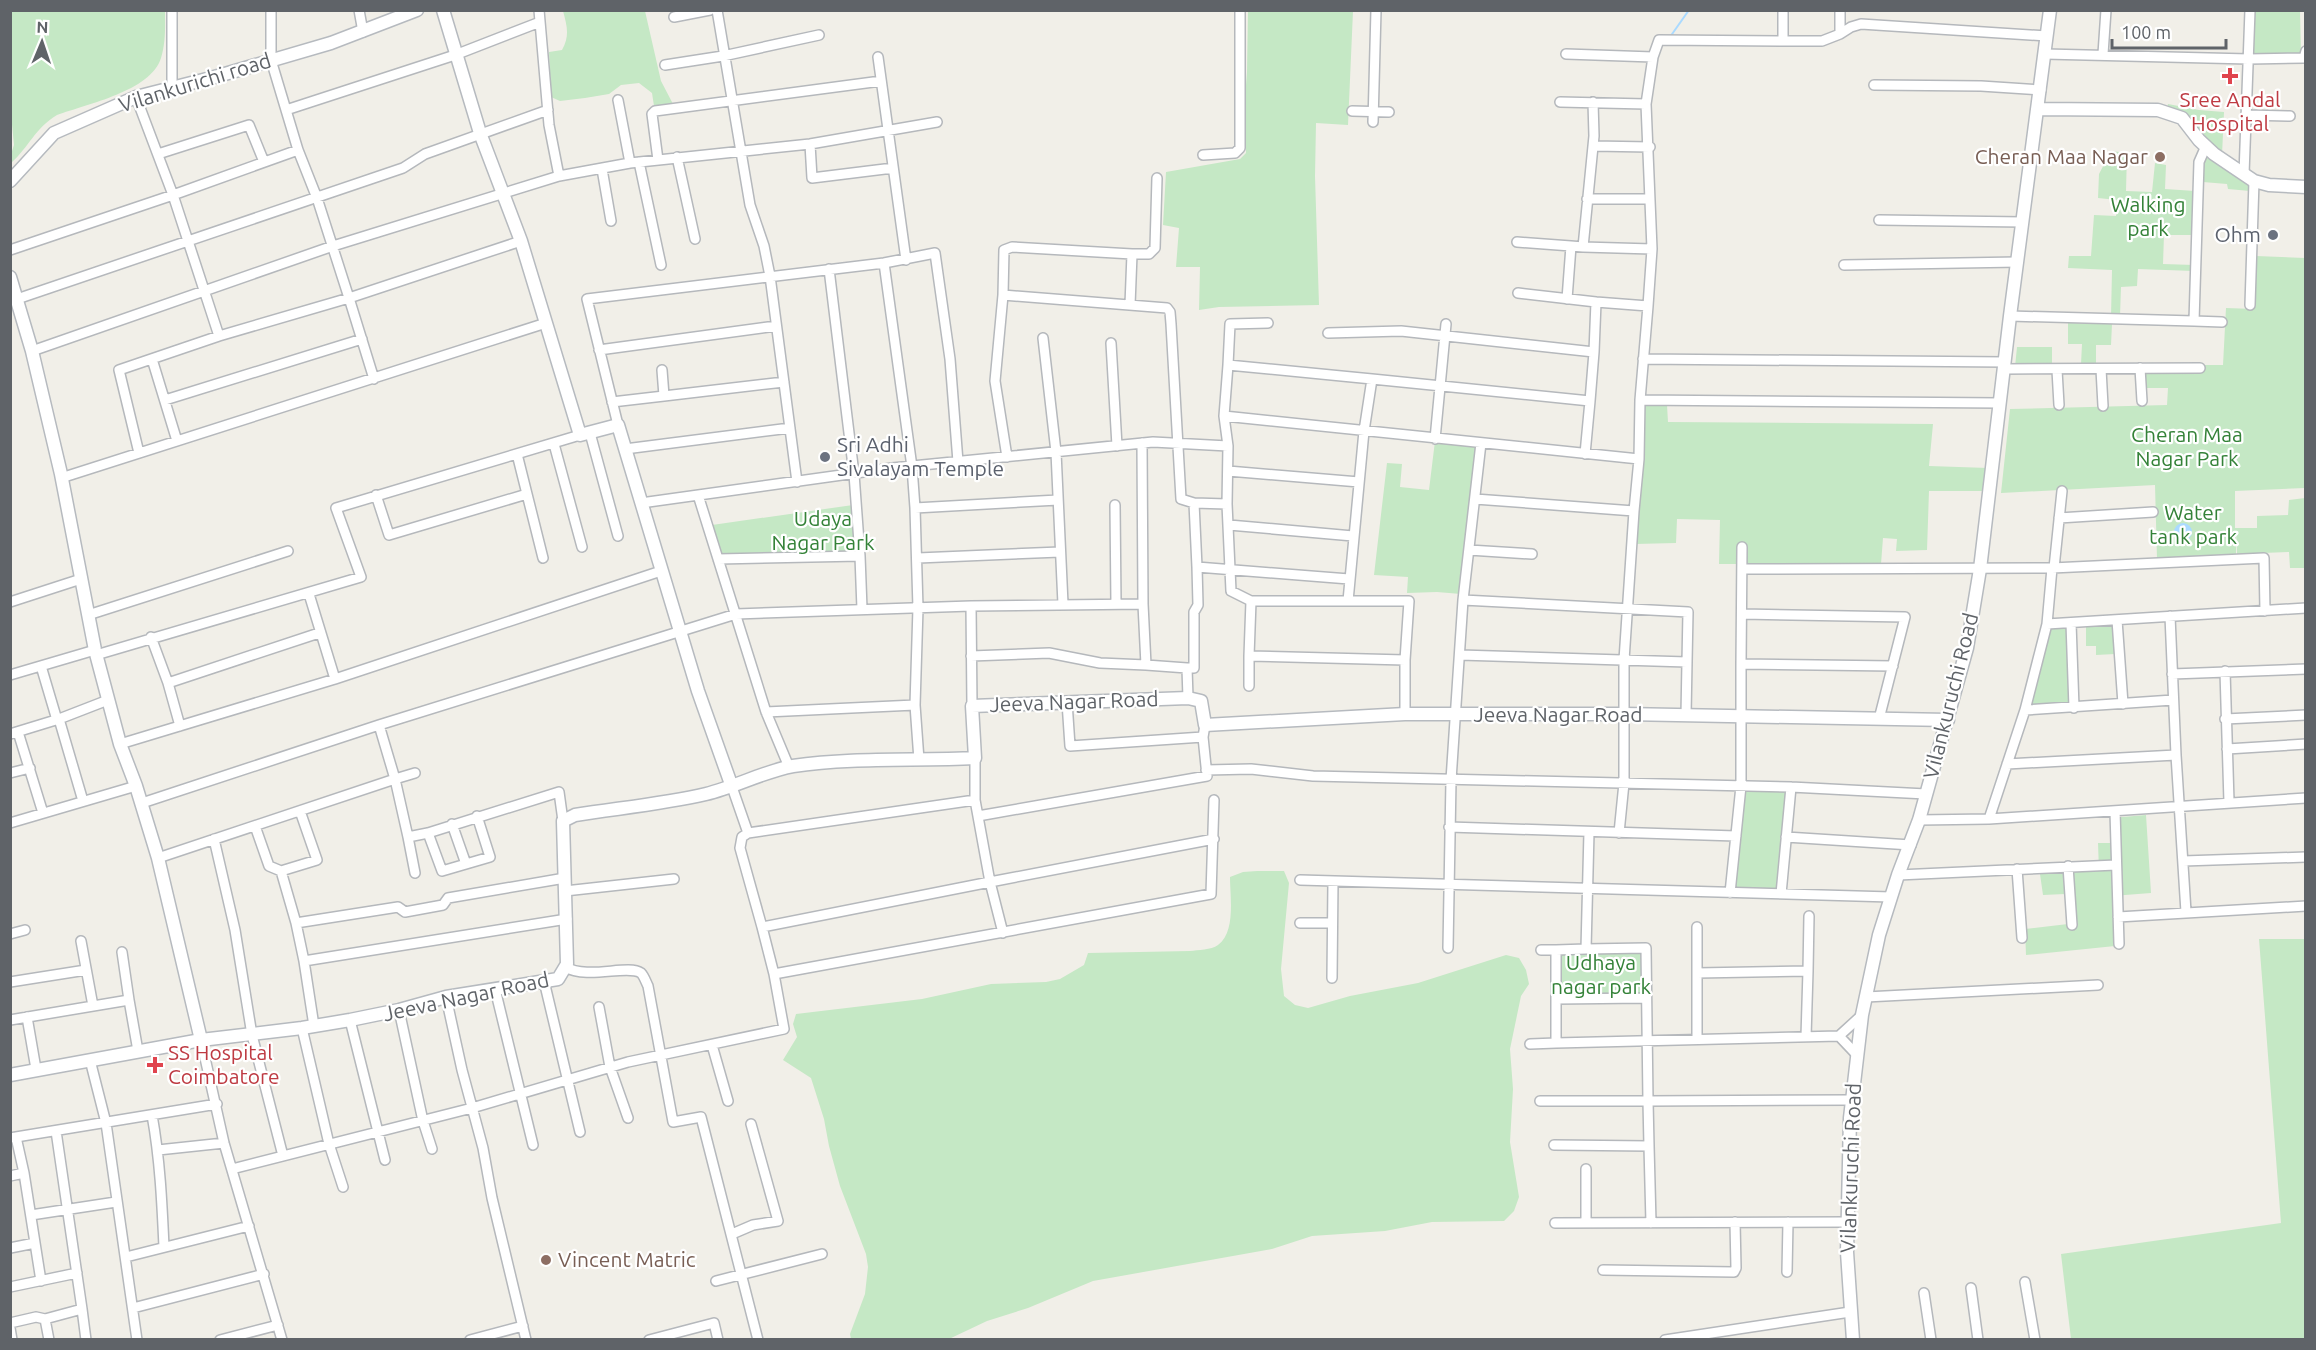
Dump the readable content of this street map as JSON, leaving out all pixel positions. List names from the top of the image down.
{
  "streets": {
    "street": ["Vilankurichi road", "Vilankuruchi Road", "Jeeva Nagar Road"]
  },
  "crossings": [
    ["Vilankuruchi Road", "Jeeva Nagar Road"]
  ],
  "parks": [
    "Walking park",
    "Cheran Maa Nagar Park",
    "Water tank park",
    "Udaya Nagar Park",
    "Udhaya nagar park"
  ],
  "places": {
    "health": ["Sree Andal Hospital", "SS Hospital Coimbatore"],
    "other": [
      "Cheran Maa Nagar",
      "Ohm",
      "Sri Adhi Sivalayam Temple",
      "Vincent Matric"
    ]
  },
  "scale_bar": "100 m",
  "north": "top"
}
